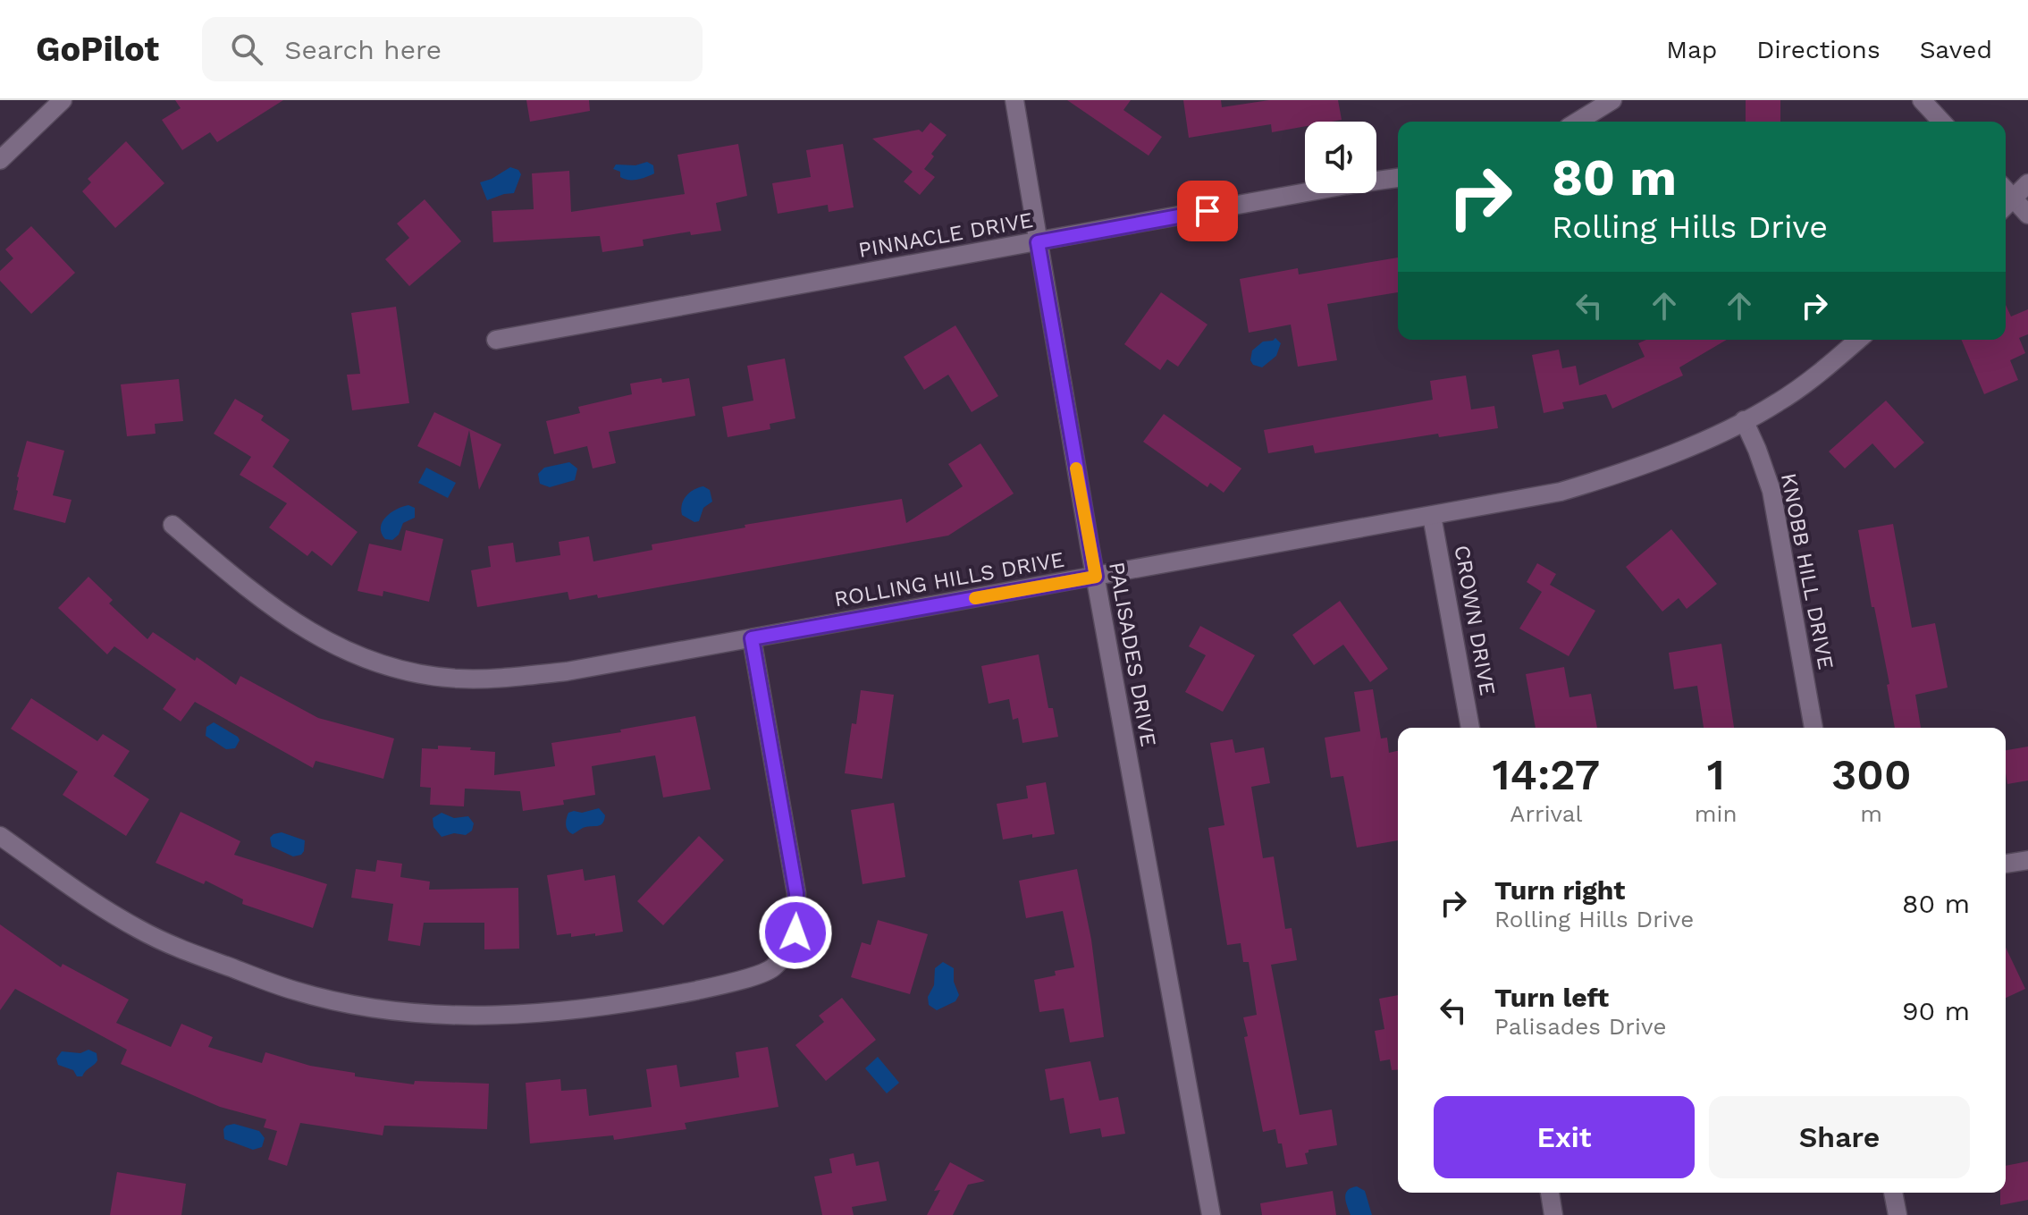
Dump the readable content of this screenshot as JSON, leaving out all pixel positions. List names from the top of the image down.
{
  "streets": {
    "street": [
      "PINNACLE DRIVE",
      "KNOBB HILL DRIVE",
      "ROLLING HILLS DRIVE",
      "CROWN DRIVE",
      "PALISADES DRIVE"
    ]
  },
  "crossings": [
    ["PINNACLE DRIVE", "PALISADES DRIVE"],
    ["KNOBB HILL DRIVE", "ROLLING HILLS DRIVE"],
    ["ROLLING HILLS DRIVE", "CROWN DRIVE"],
    ["ROLLING HILLS DRIVE", "PALISADES DRIVE"]
  ],
  "page": {
    "header": "GoPilot",
    "search": "Search here",
    "nav": ["Map", "Directions", "Saved"],
    "turn": ["80 m", "Rolling Hills Drive"],
    "eta": [
      "14:27",
      "Arrival",
      "1",
      "min",
      "300",
      "m"
    ],
    "list": [
      {
        "name": "Turn right",
        "note": "Rolling Hills Drive",
        "value": "80 m"
      },
      {
        "name": "Turn left",
        "note": "Palisades Drive",
        "value": "90 m"
      }
    ],
    "buttons": ["Exit", "Share"]
  }
}
